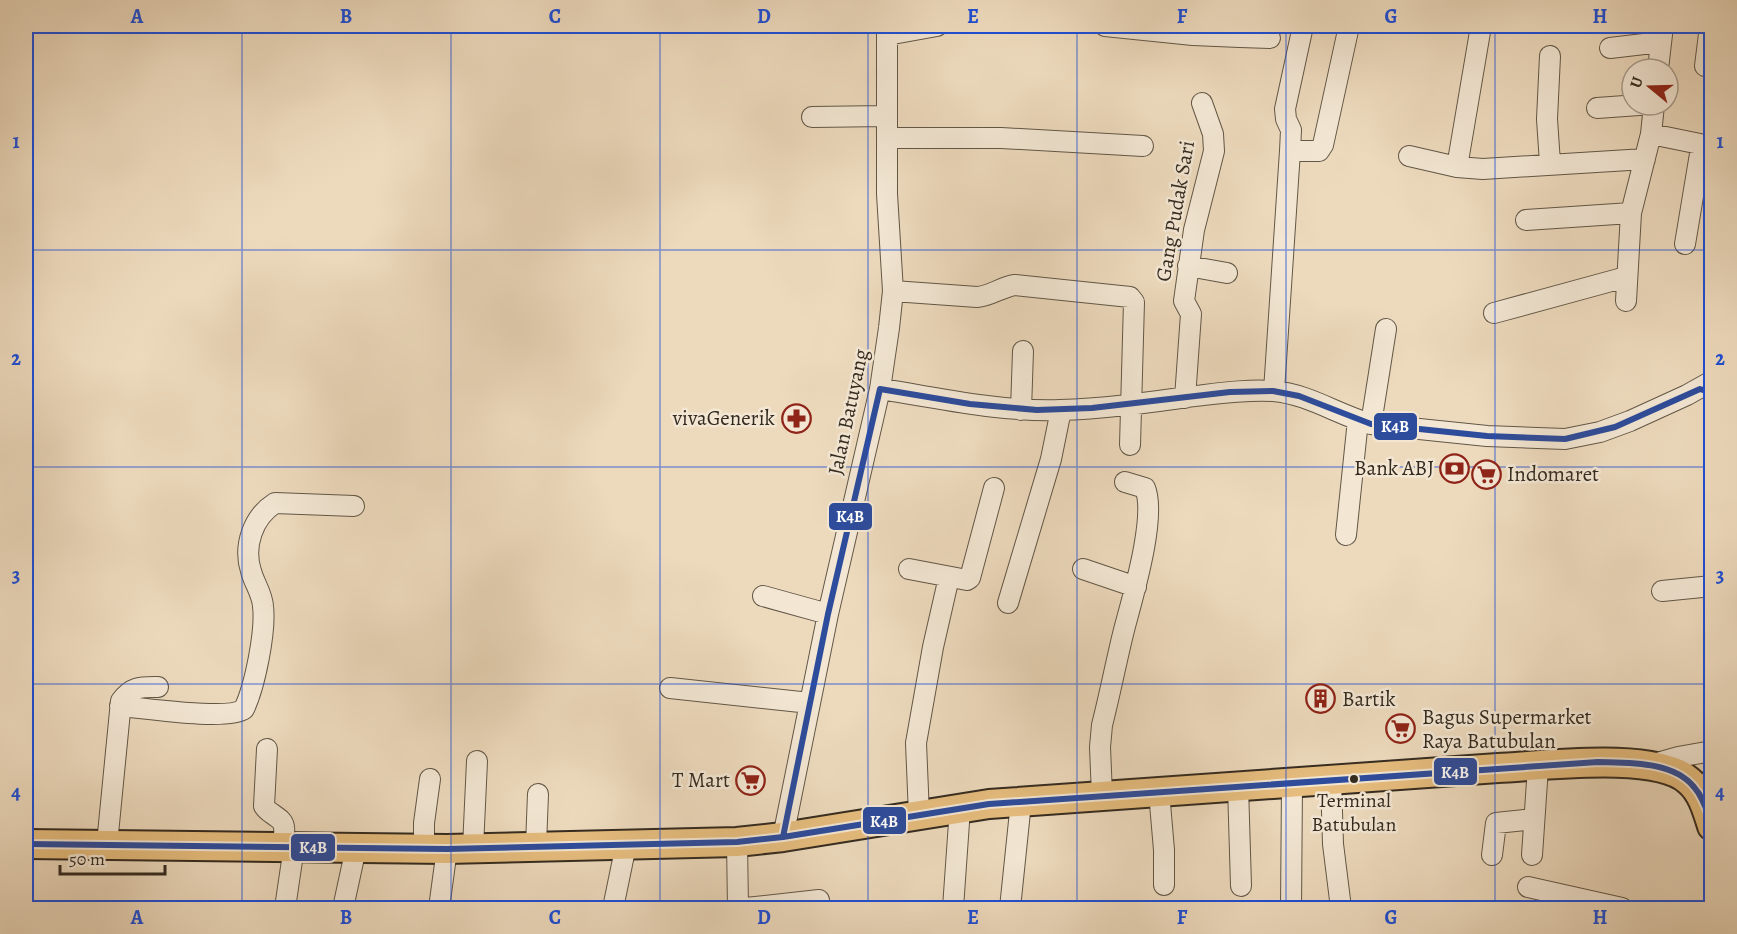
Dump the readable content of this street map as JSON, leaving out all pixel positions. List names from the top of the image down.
{
  "streets": {
    "street": ["Gang Pudak Sari", "Jalan Batuyang"]
  },
  "places": {
    "pharmacy": ["vivaGenerik"],
    "bank": ["Bank ABJ"],
    "supermarket": ["Indomaret", "Bagus Supermarket Raya Batubulan", "T Mart"],
    "building": ["Bartik"],
    "other": ["Terminal Batubulan"]
  },
  "lines": ["transit line K4B"],
  "scale_bar": "50 m",
  "north": "left",
  "grid": {
    "columns": [
      "A",
      "B",
      "C",
      "D",
      "E",
      "F",
      "G",
      "H"
    ],
    "rows": [
      "1",
      "2",
      "3",
      "4"
    ]
  }
}
